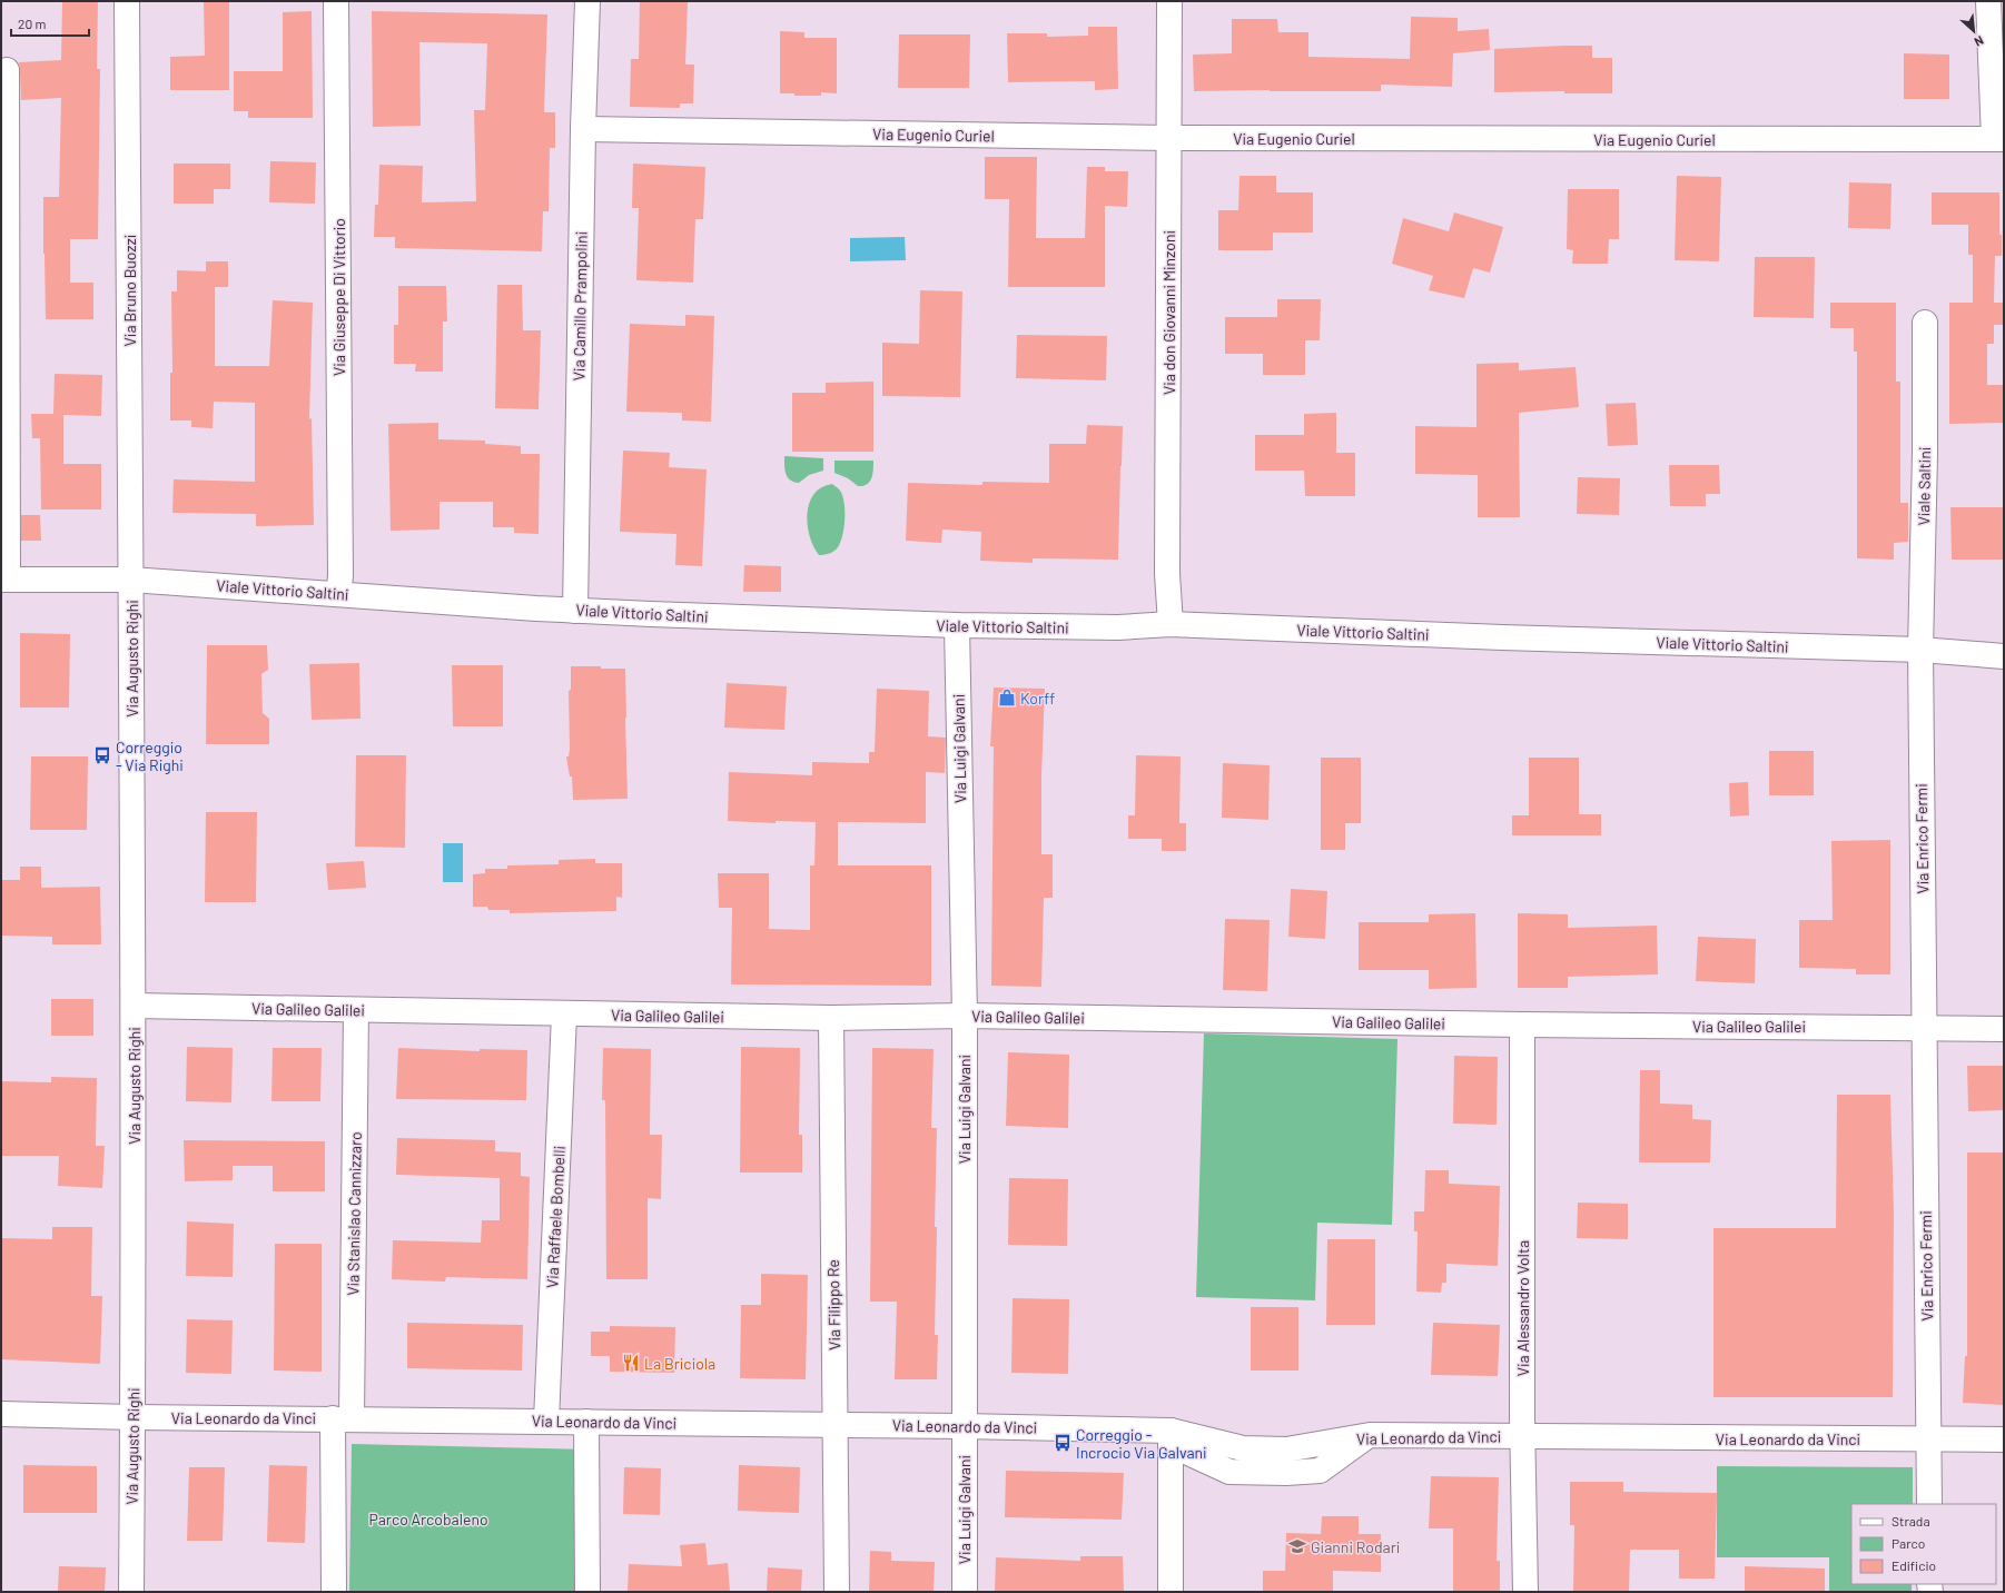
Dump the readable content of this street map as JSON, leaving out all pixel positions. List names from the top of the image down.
{
  "streets": {
    "street": [
      "Via Eugenio Curiel",
      "Via Bruno Buozzi",
      "Via Giuseppe Di Vittorio",
      "Via Camillo Prampolini",
      "Via don Giovanni Minzoni",
      "Viale Saltini",
      "Viale Vittorio Saltini",
      "Via Augusto Righi",
      "Via Luigi Galvani",
      "Via Enrico Fermi",
      "Via Galileo Galilei",
      "Via Stanislao Cannizzaro",
      "Via Raffaele Bombelli",
      "Via Filippo Re",
      "Via Alessandro Volta",
      "Via Leonardo da Vinci"
    ]
  },
  "crossings": [
    ["Via Eugenio Curiel", "Via Camillo Prampolini"],
    ["Via Eugenio Curiel", "Via don Giovanni Minzoni"],
    ["Via Bruno Buozzi", "Viale Vittorio Saltini"],
    ["Via Bruno Buozzi", "Via Augusto Righi"],
    ["Via Giuseppe Di Vittorio", "Viale Vittorio Saltini"],
    ["Via Camillo Prampolini", "Viale Vittorio Saltini"],
    ["Via don Giovanni Minzoni", "Viale Vittorio Saltini"],
    ["Viale Saltini", "Viale Vittorio Saltini"],
    ["Viale Saltini", "Via Enrico Fermi"],
    ["Viale Vittorio Saltini", "Via Augusto Righi"],
    ["Viale Vittorio Saltini", "Via Luigi Galvani"],
    ["Viale Vittorio Saltini", "Via Enrico Fermi"],
    ["Via Augusto Righi", "Via Galileo Galilei"],
    ["Via Augusto Righi", "Via Leonardo da Vinci"],
    ["Via Luigi Galvani", "Via Galileo Galilei"],
    ["Via Luigi Galvani", "Via Leonardo da Vinci"],
    ["Via Enrico Fermi", "Via Galileo Galilei"],
    ["Via Enrico Fermi", "Via Leonardo da Vinci"],
    ["Via Galileo Galilei", "Via Stanislao Cannizzaro"],
    ["Via Galileo Galilei", "Via Raffaele Bombelli"],
    ["Via Galileo Galilei", "Via Filippo Re"],
    ["Via Galileo Galilei", "Via Alessandro Volta"],
    ["Via Stanislao Cannizzaro", "Via Leonardo da Vinci"],
    ["Via Raffaele Bombelli", "Via Leonardo da Vinci"],
    ["Via Filippo Re", "Via Leonardo da Vinci"],
    ["Via Alessandro Volta", "Via Leonardo da Vinci"]
  ],
  "parks": ["Parco Arcobaleno"],
  "places": {
    "shop": ["Korff"],
    "bus stop": ["Correggio - Via Righi", "Correggio - Incrocio Via Galvani"],
    "restaurant": ["La Briciola"],
    "school or university": ["Gianni Rodari"]
  },
  "legend": ["Strada", "Parco", "Edificio"],
  "scale_bar": "20 m",
  "north": "bottom right"
}
